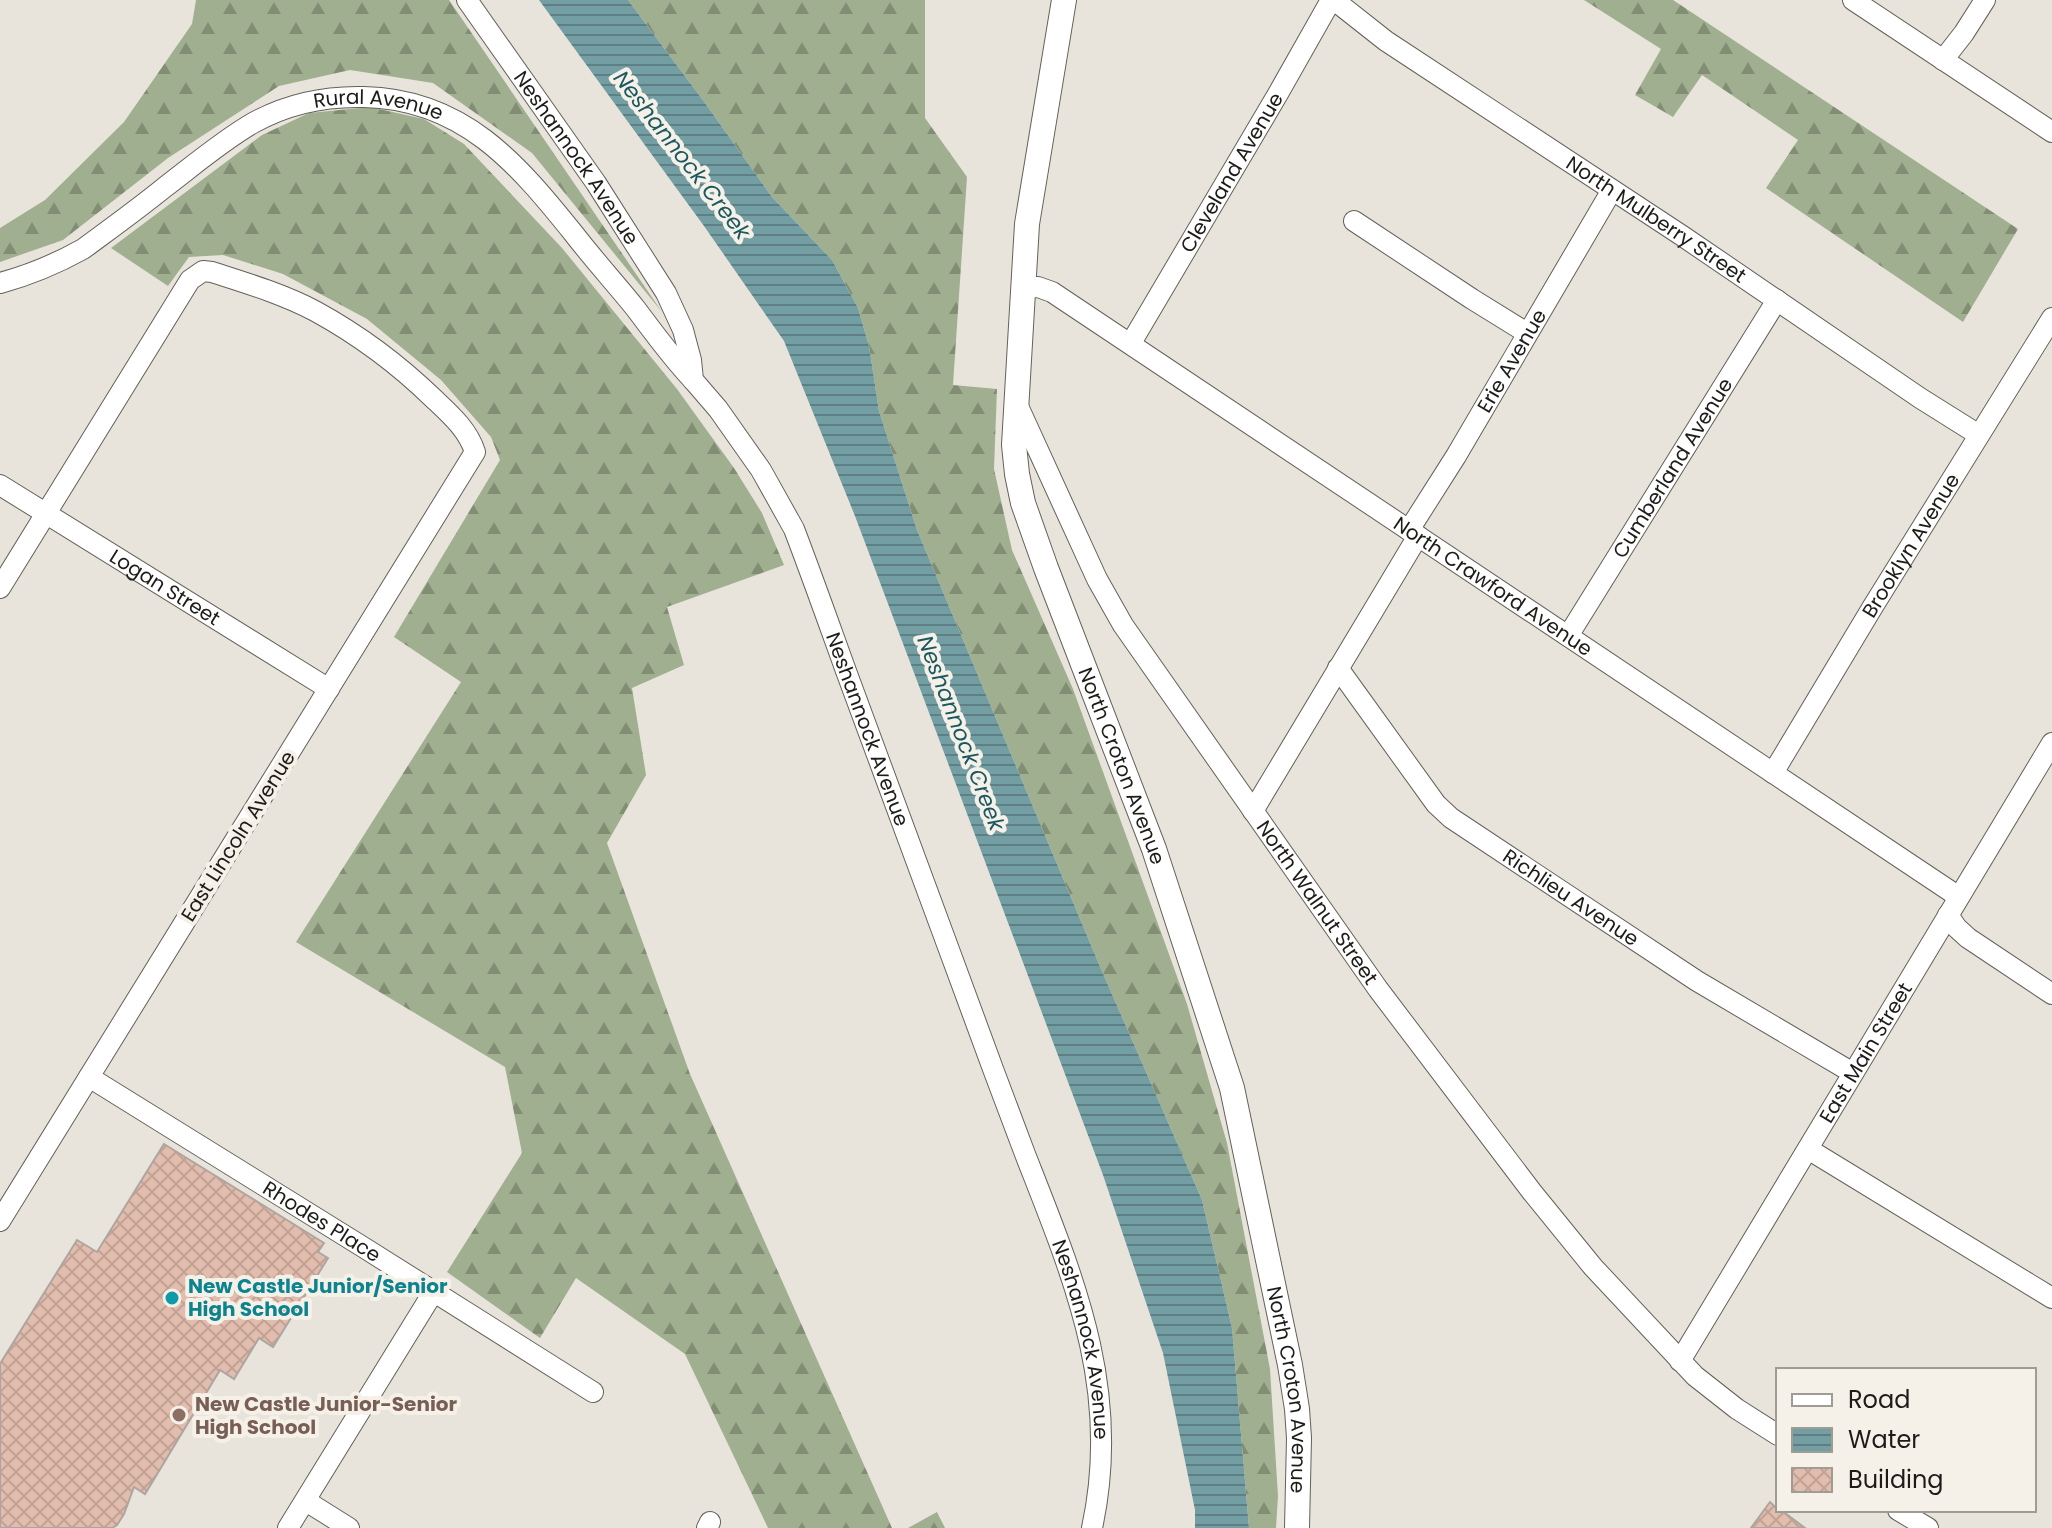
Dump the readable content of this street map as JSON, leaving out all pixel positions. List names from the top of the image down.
{
  "streets": {
    "main road": ["North Croton Avenue"],
    "street": [
      "Rural Avenue",
      "Neshannock Avenue",
      "Cleveland Avenue",
      "North Mulberry Street",
      "Erie Avenue",
      "Cumberland Avenue",
      "Brooklyn Avenue",
      "North Crawford Avenue",
      "Logan Street",
      "East Lincoln Avenue",
      "Richlieu Avenue",
      "North Walnut Street",
      "East Main Street",
      "Rhodes Place"
    ]
  },
  "crossings": [
    ["Rural Avenue", "Neshannock Avenue"],
    ["Cleveland Avenue", "North Mulberry Street"],
    ["Cleveland Avenue", "North Crawford Avenue"],
    ["North Mulberry Street", "Erie Avenue"],
    ["North Mulberry Street", "Cumberland Avenue"],
    ["North Mulberry Street", "Brooklyn Avenue"],
    ["Erie Avenue", "North Crawford Avenue"],
    ["Erie Avenue", "Richlieu Avenue"],
    ["Erie Avenue", "North Walnut Street"],
    ["Cumberland Avenue", "North Crawford Avenue"],
    ["Brooklyn Avenue", "North Crawford Avenue"],
    ["North Crawford Avenue", "North Croton Avenue"],
    ["North Crawford Avenue", "East Main Street"],
    ["Logan Street", "East Lincoln Avenue"],
    ["North Croton Avenue", "North Walnut Street"],
    ["East Lincoln Avenue", "Rhodes Place"],
    ["Richlieu Avenue", "East Main Street"],
    ["North Walnut Street", "East Main Street"]
  ],
  "water": ["Neshannock Creek"],
  "places": ["New Castle Junior/Senior High School", "New Castle Junior-Senior High School"],
  "legend": ["Road", "Water", "Building"]
}
